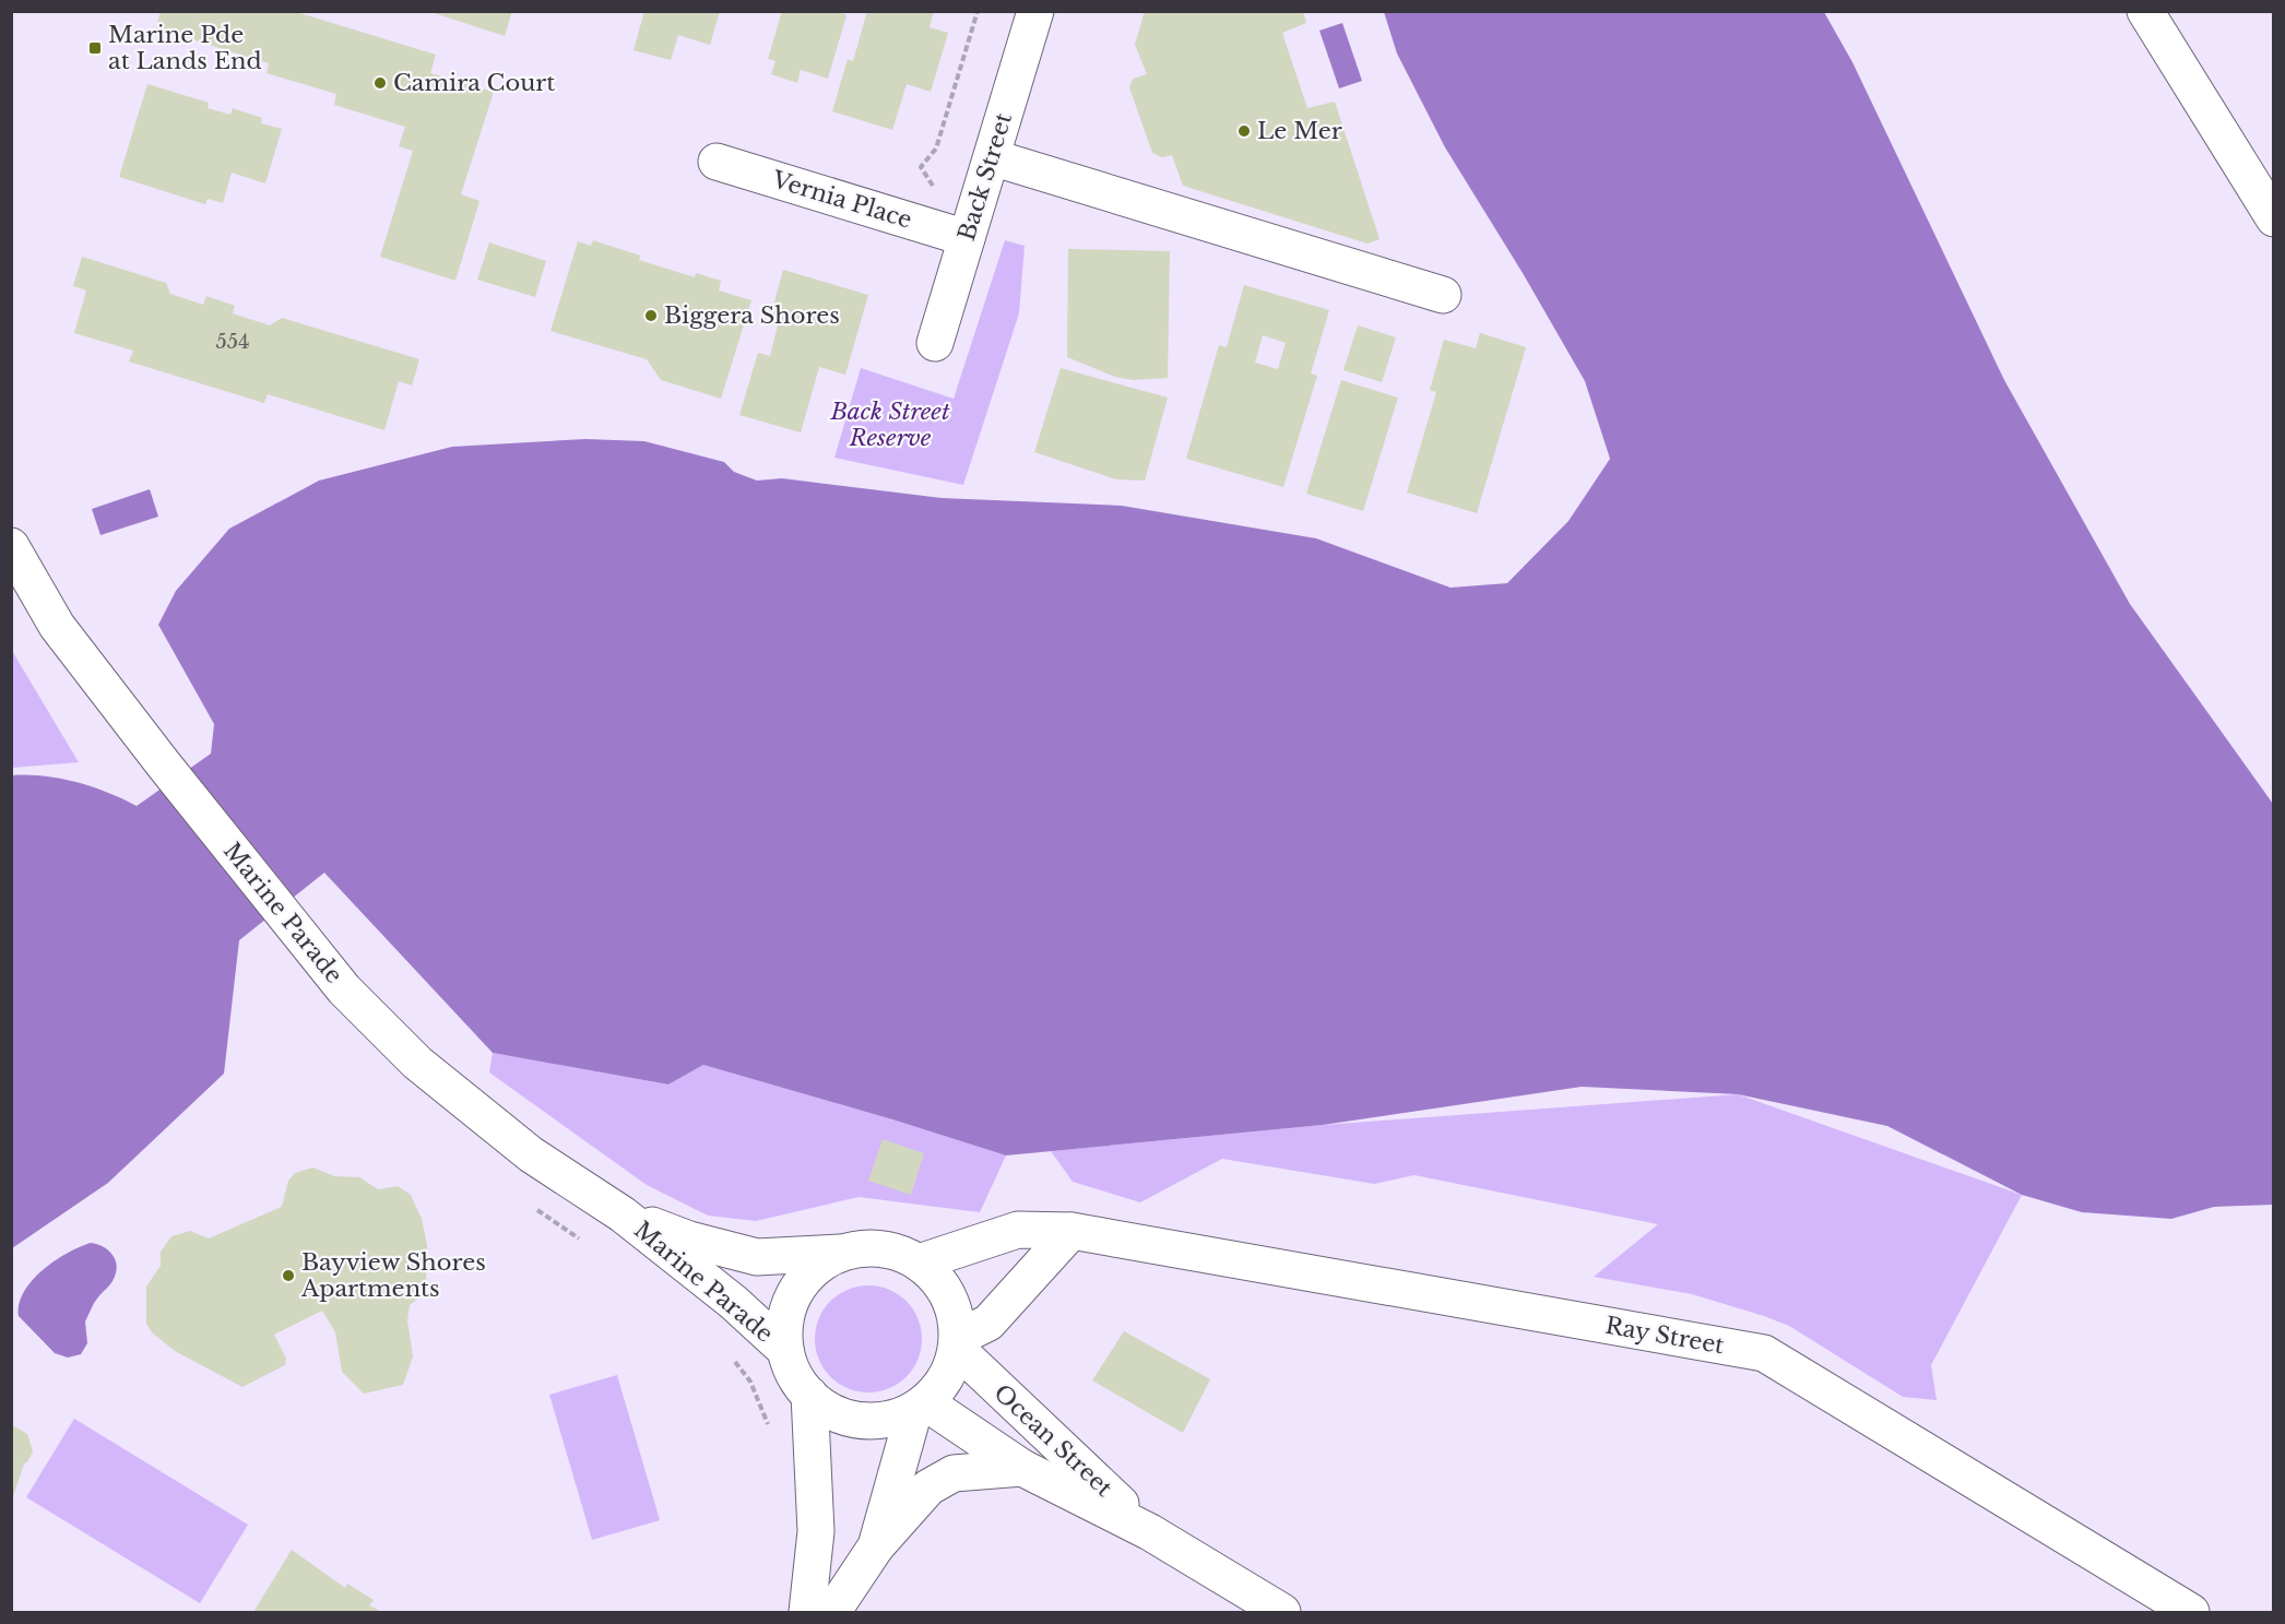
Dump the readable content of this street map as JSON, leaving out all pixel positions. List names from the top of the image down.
{
  "streets": {
    "street": [
      "Back Street",
      "Vernia Place",
      "Marine Parade",
      "Ray Street",
      "Ocean Street"
    ]
  },
  "crossings": [
    ["Back Street", "Vernia Place"],
    ["Marine Parade", "Ray Street"],
    ["Marine Parade", "Ocean Street"],
    ["Ray Street", "Ocean Street"]
  ],
  "parks": ["Back Street Reserve"],
  "places": {
    "transit": ["Marine Pde at Lands End"],
    "other": [
      "Camira Court",
      "Le Mer",
      "Biggera Shores",
      "Bayview Shores Apartments"
    ]
  },
  "house_numbers": ["554"]
}
